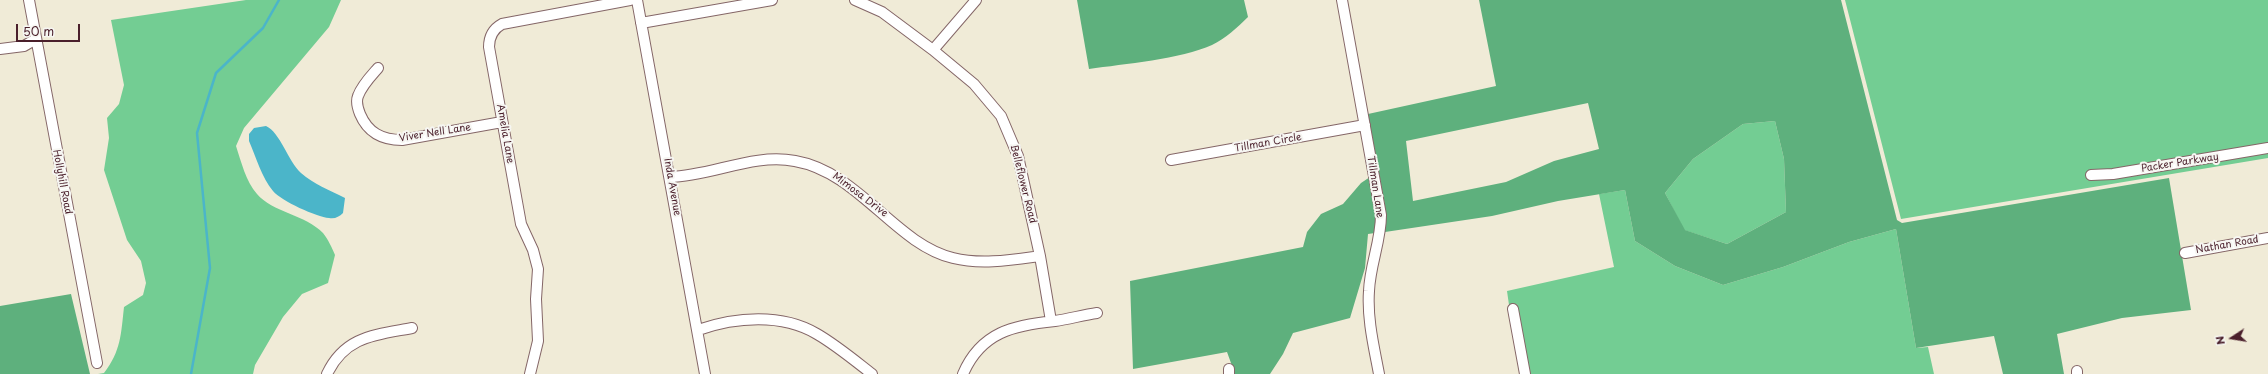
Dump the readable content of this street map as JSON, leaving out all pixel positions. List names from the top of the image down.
{
  "streets": {
    "street": [
      "Viver Nell Lane",
      "Amelia Lane",
      "Tillman Circle",
      "Packer Parkway",
      "Hollyhill Road",
      "Belleflower Road",
      "Inda Avenue",
      "Tillman Lane",
      "Mimosa Drive",
      "Nathan Road"
    ]
  },
  "crossings": [
    ["Viver Nell Lane", "Amelia Lane"],
    ["Tillman Circle", "Tillman Lane"],
    ["Belleflower Road", "Mimosa Drive"],
    ["Inda Avenue", "Mimosa Drive"]
  ],
  "scale_bar": "50 m",
  "north": "left"
}
